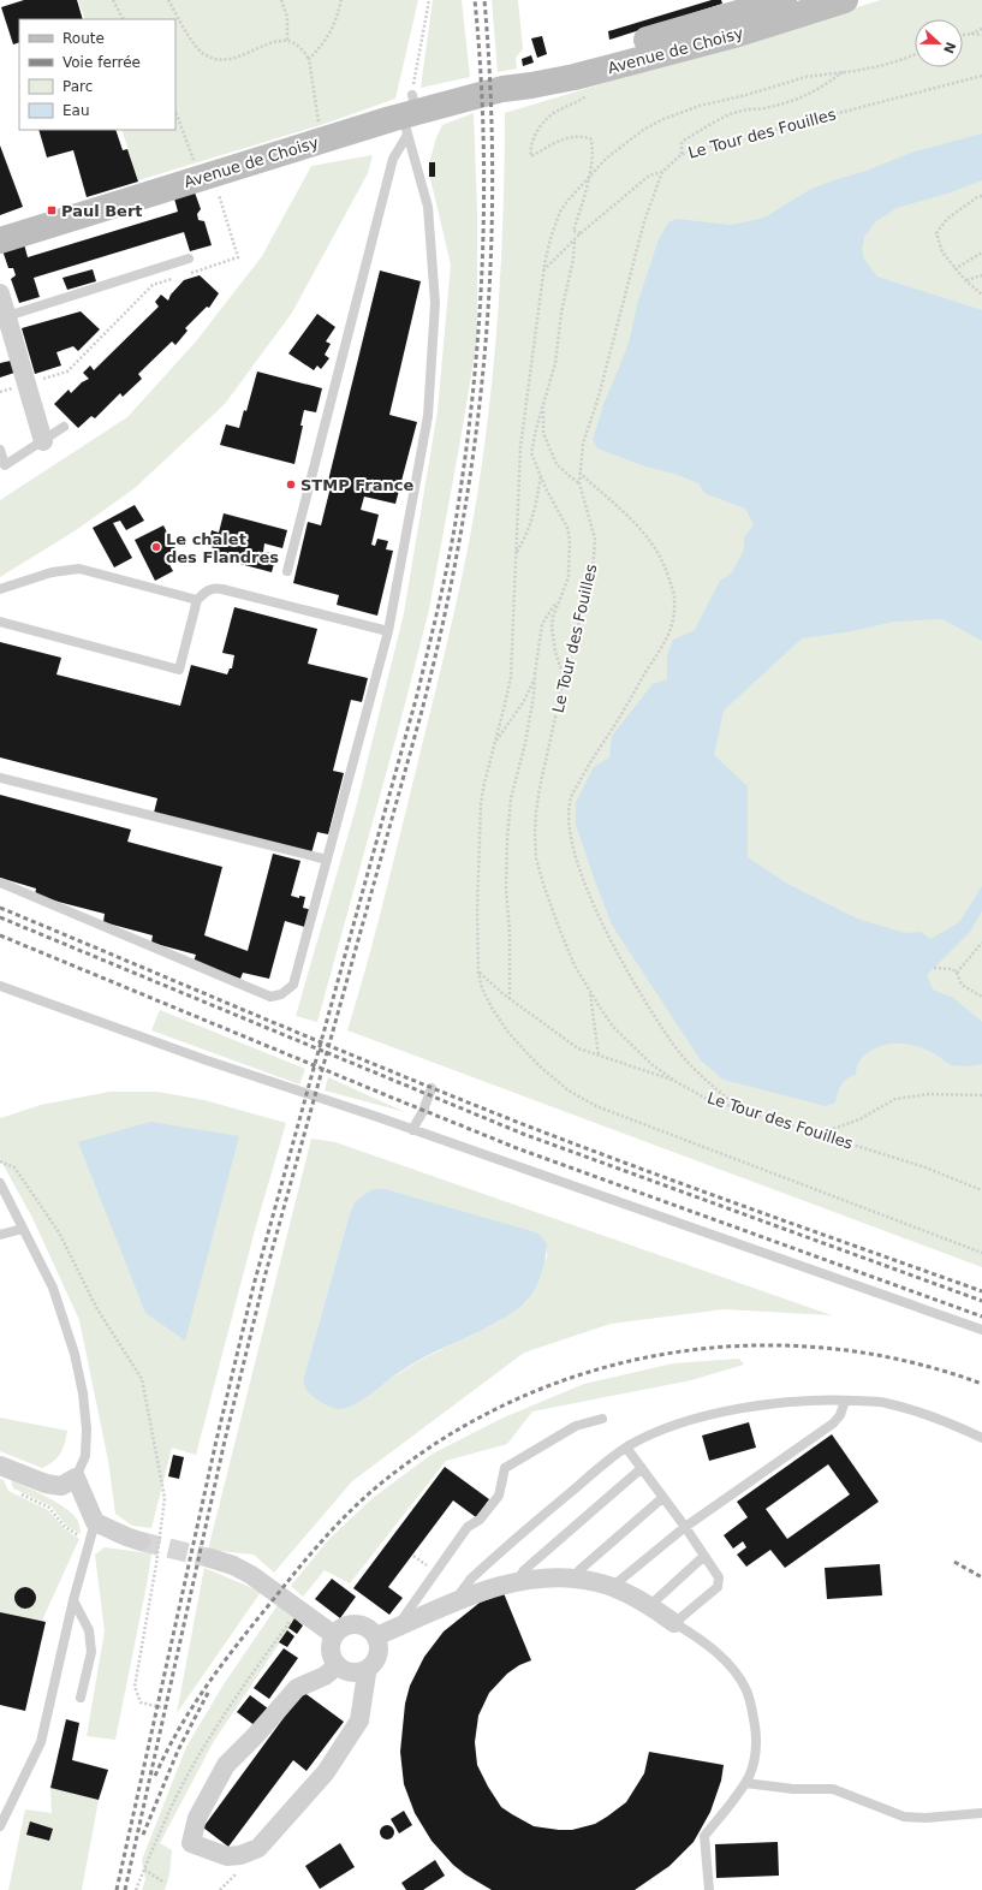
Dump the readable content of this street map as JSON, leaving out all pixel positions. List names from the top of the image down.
{
  "streets": {
    "main road": ["Avenue de Choisy"],
    "path": ["Le Tour des Fouilles"]
  },
  "places": {
    "transit": ["Paul Bert"],
    "other": ["STMP France", "Le chalet des Flandres"]
  },
  "legend": [
    "Route",
    "Voie ferrée",
    "Parc",
    "Eau"
  ],
  "north": "right"
}
